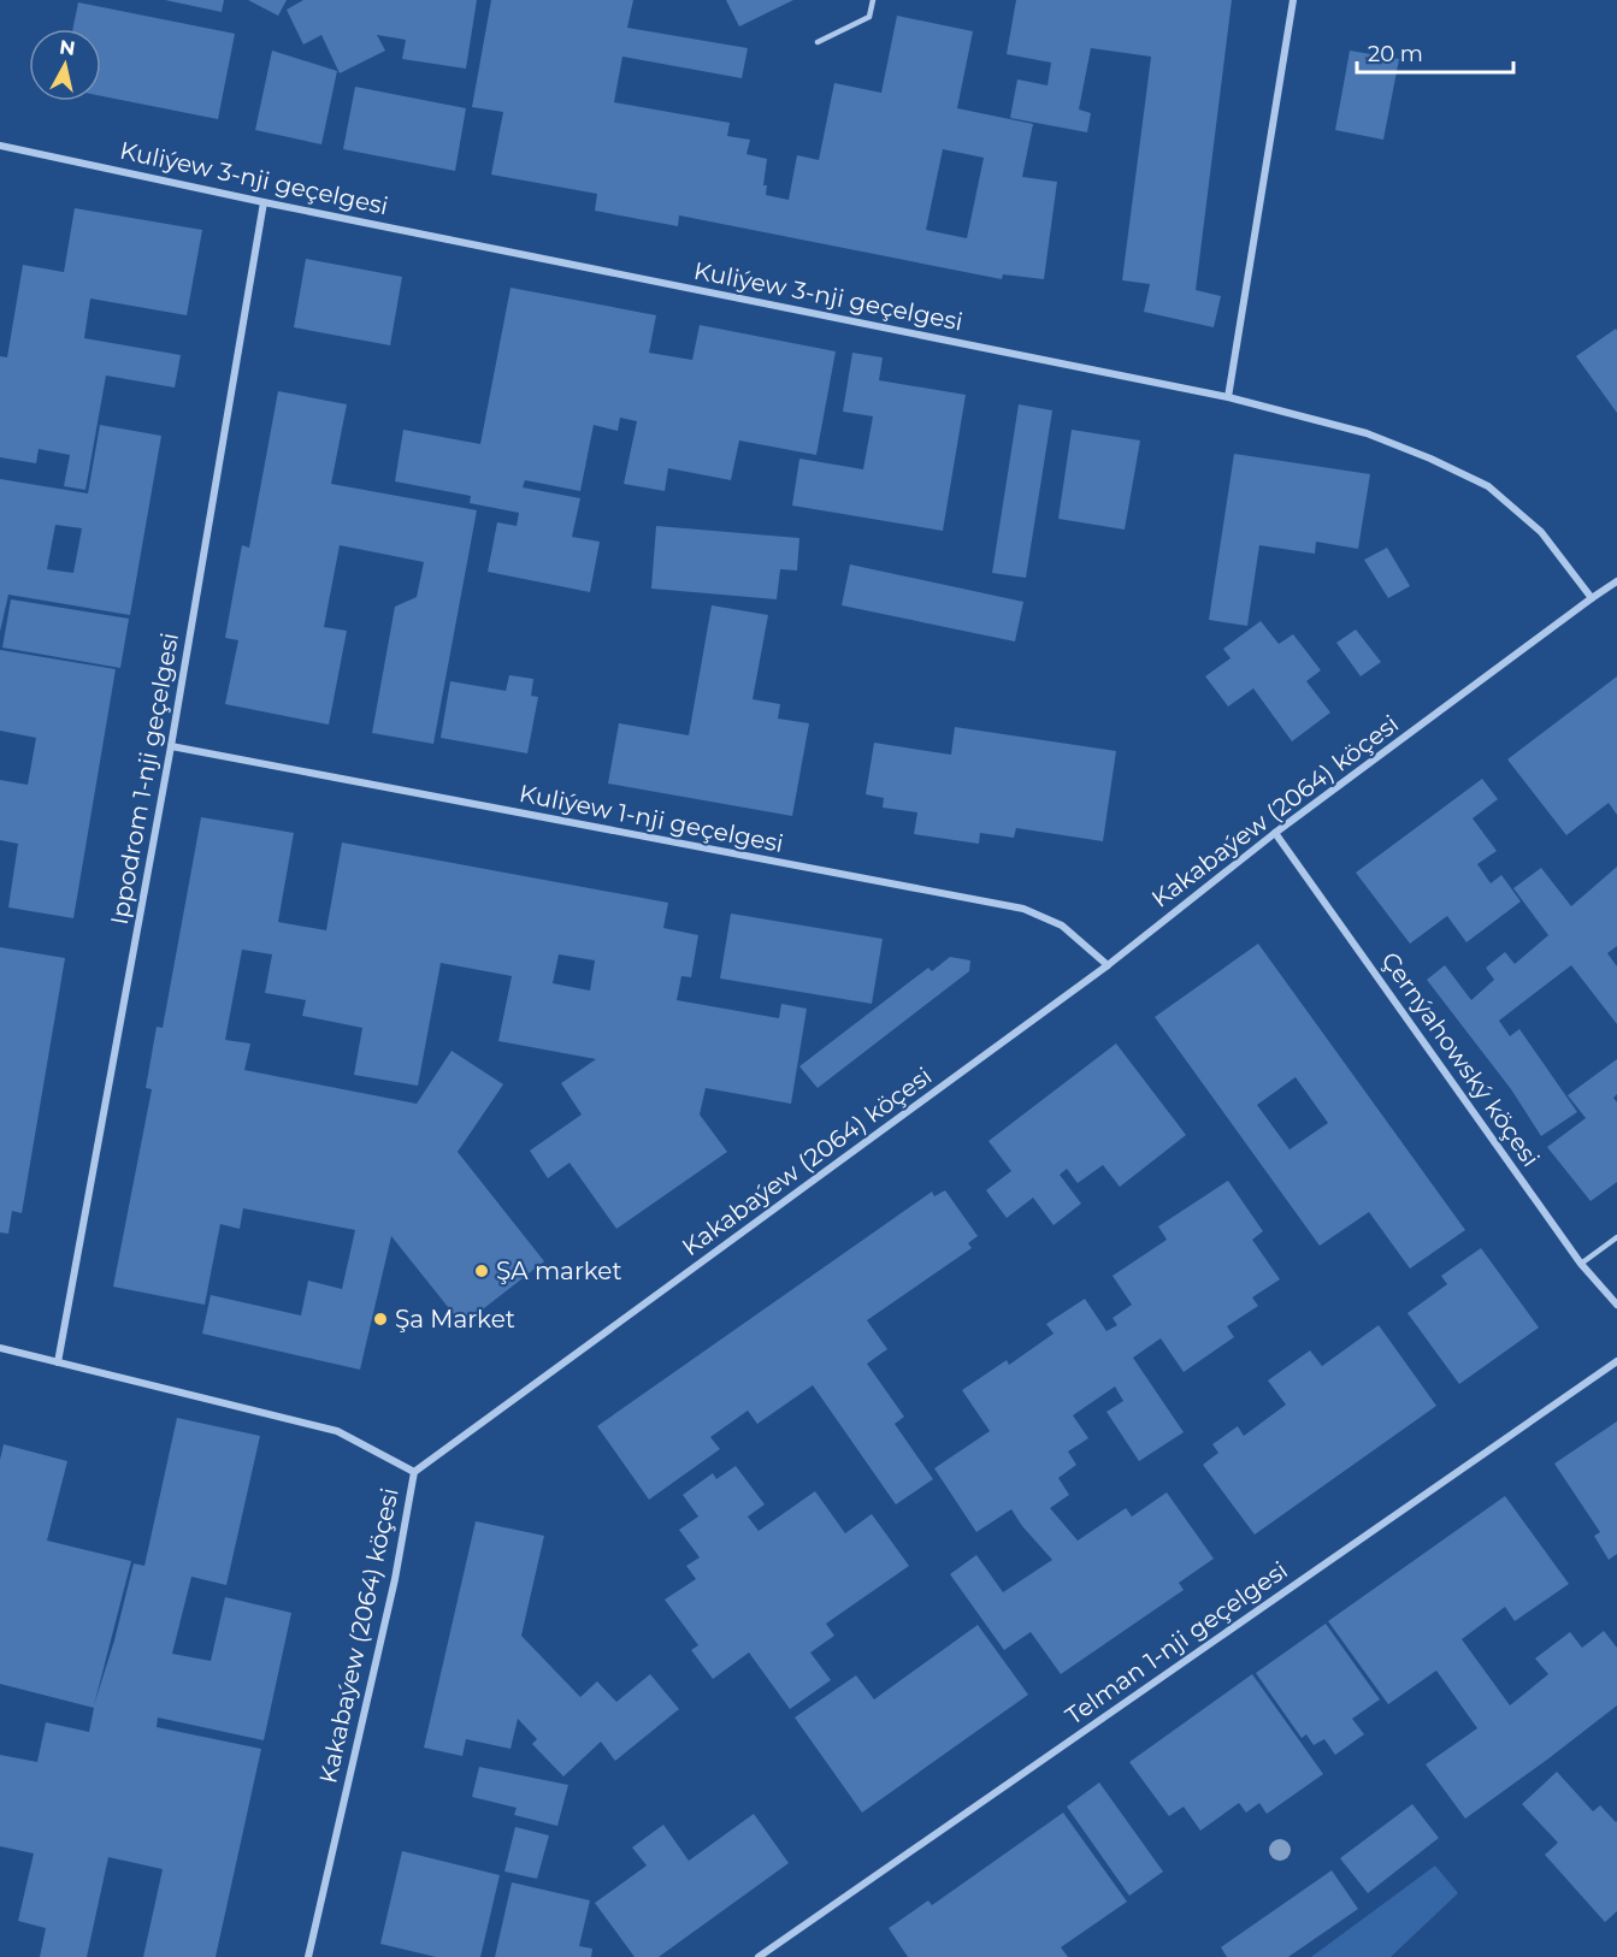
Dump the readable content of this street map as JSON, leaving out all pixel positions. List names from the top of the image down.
{
  "streets": {
    "street": [
      "Kuliýew 3-nji geçelgesi",
      "Ippodrom 1-nji geçelgesi",
      "Kakabaýew (2064) köçesi",
      "Kuliýew 1-nji geçelgesi",
      "Çernýahowský köçesi",
      "Telman 1-nji geçelgesi"
    ]
  },
  "crossings": [
    ["Kuliýew 3-nji geçelgesi", "Ippodrom 1-nji geçelgesi"],
    ["Kuliýew 3-nji geçelgesi", "Kakabaýew (2064) köçesi"],
    ["Ippodrom 1-nji geçelgesi", "Kuliýew 1-nji geçelgesi"],
    ["Kakabaýew (2064) köçesi", "Kuliýew 1-nji geçelgesi"],
    ["Kakabaýew (2064) köçesi", "Çernýahowský köçesi"]
  ],
  "places": ["ŞA market", "Şa Market"],
  "scale_bar": "20 m",
  "north": "top"
}
